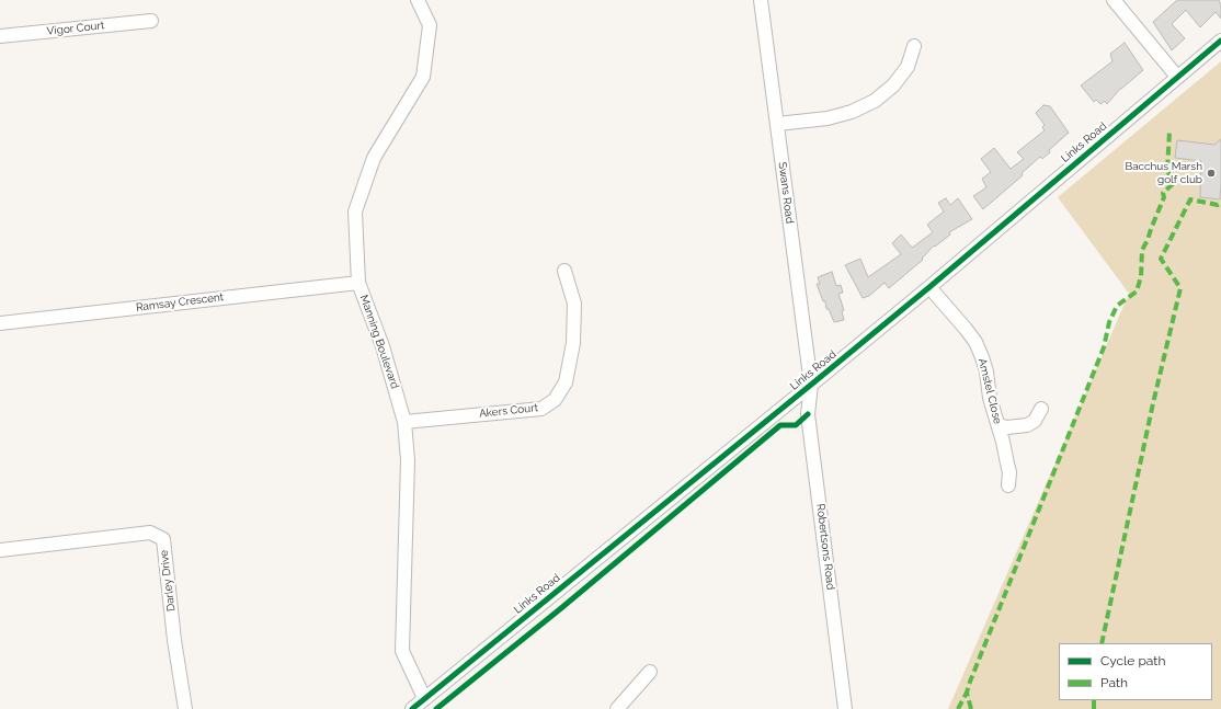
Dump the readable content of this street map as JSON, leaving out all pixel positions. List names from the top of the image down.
{
  "streets": {
    "street": [
      "Vigor Court",
      "Links Road",
      "Swans Road",
      "Ramsay Crescent",
      "Manning Boulevard",
      "Amstel Close",
      "Akers Court",
      "Robertsons Road",
      "Darley Drive"
    ]
  },
  "crossings": [
    ["Links Road", "Swans Road"],
    ["Links Road", "Manning Boulevard"],
    ["Links Road", "Amstel Close"],
    ["Links Road", "Robertsons Road"],
    ["Swans Road", "Robertsons Road"],
    ["Ramsay Crescent", "Manning Boulevard"],
    ["Manning Boulevard", "Akers Court"]
  ],
  "places": ["Bacchus Marsh golf club"],
  "legend": ["Cycle path", "Path"]
}
